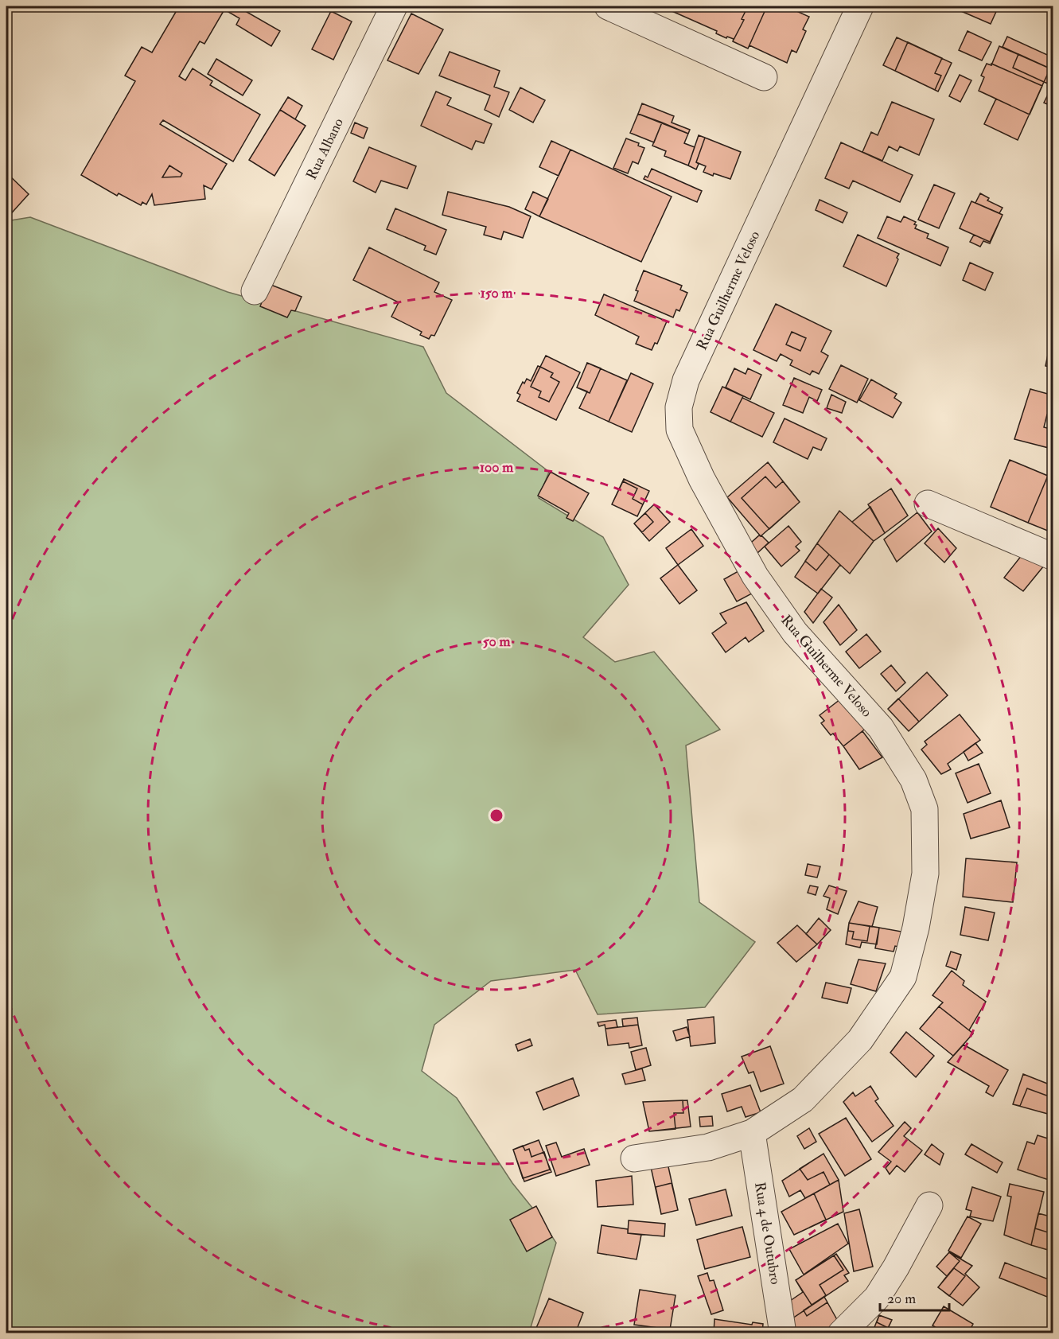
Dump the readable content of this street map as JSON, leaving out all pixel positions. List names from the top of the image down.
{
  "streets": {
    "street": ["Rua Albano", "Rua Guilherme Veloso", "Rua 4 de Outubro"]
  },
  "crossings": [
    ["Rua Guilherme Veloso", "Rua 4 de Outubro"]
  ],
  "scale_bar": "20 m",
  "rings": ["150 m", "100 m", "50 m"]
}
